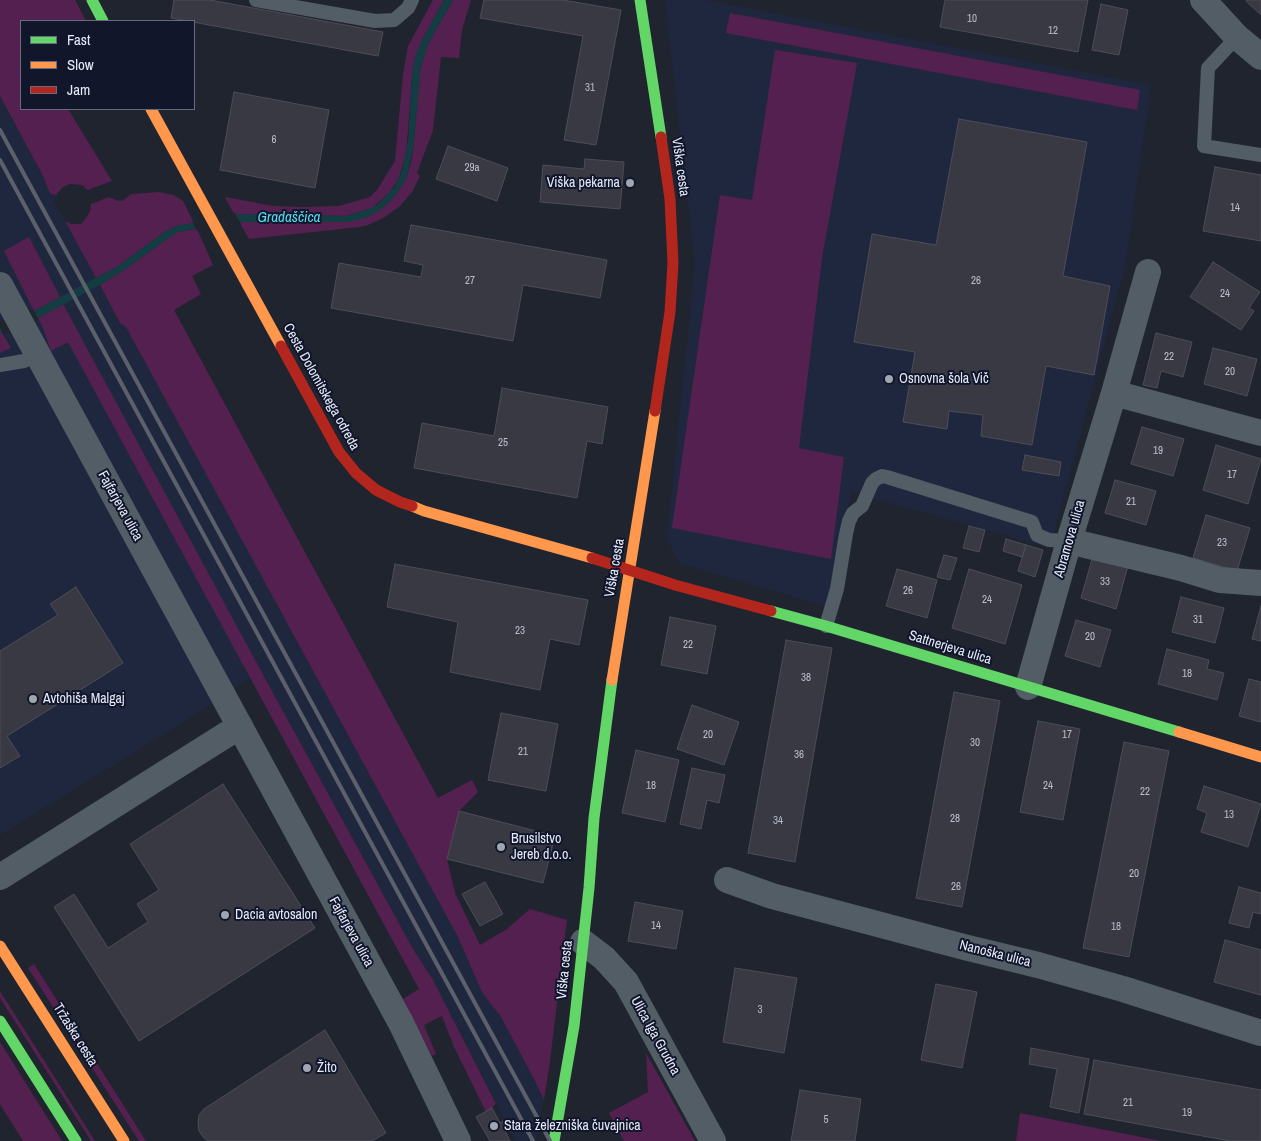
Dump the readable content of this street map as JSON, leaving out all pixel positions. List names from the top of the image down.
{
  "streets": {
    "street": [
      "Viška cesta",
      "Cesta Dolomitskega odreda",
      "Fajfarjeva ulica",
      "Abramova ulica",
      "Sattnerjeva ulica",
      "Nanoška ulica",
      "Tržaška cesta",
      "Ulica Iga Grudna"
    ]
  },
  "crossings": [
    ["Viška cesta", "Cesta Dolomitskega odreda"],
    ["Viška cesta", "Sattnerjeva ulica"],
    ["Viška cesta", "Ulica Iga Grudna"],
    ["Cesta Dolomitskega odreda", "Sattnerjeva ulica"],
    ["Abramova ulica", "Sattnerjeva ulica"]
  ],
  "water": ["Gradaščica"],
  "places": [
    "Viška pekarna",
    "Osnovna šola Vič",
    "Avtohiša Malgaj",
    "Brusilstvo Jereb d.o.o.",
    "Dacia avtosalon",
    "Žito",
    "Stara železniška čuvajnica"
  ],
  "house_numbers": [
    "10",
    "12",
    "31",
    "6",
    "29a",
    "14",
    "27",
    "26",
    "24",
    "22",
    "20",
    "25",
    "19",
    "17",
    "21",
    "23",
    "33",
    "26",
    "24",
    "31",
    "23",
    "20",
    "22",
    "18",
    "38",
    "20",
    "17",
    "30",
    "21",
    "36",
    "18",
    "24",
    "22",
    "13",
    "28",
    "34",
    "20",
    "26",
    "14",
    "18",
    "3",
    "21",
    "19",
    "5"
  ],
  "legend": ["Fast", "Slow", "Jam"]
}
